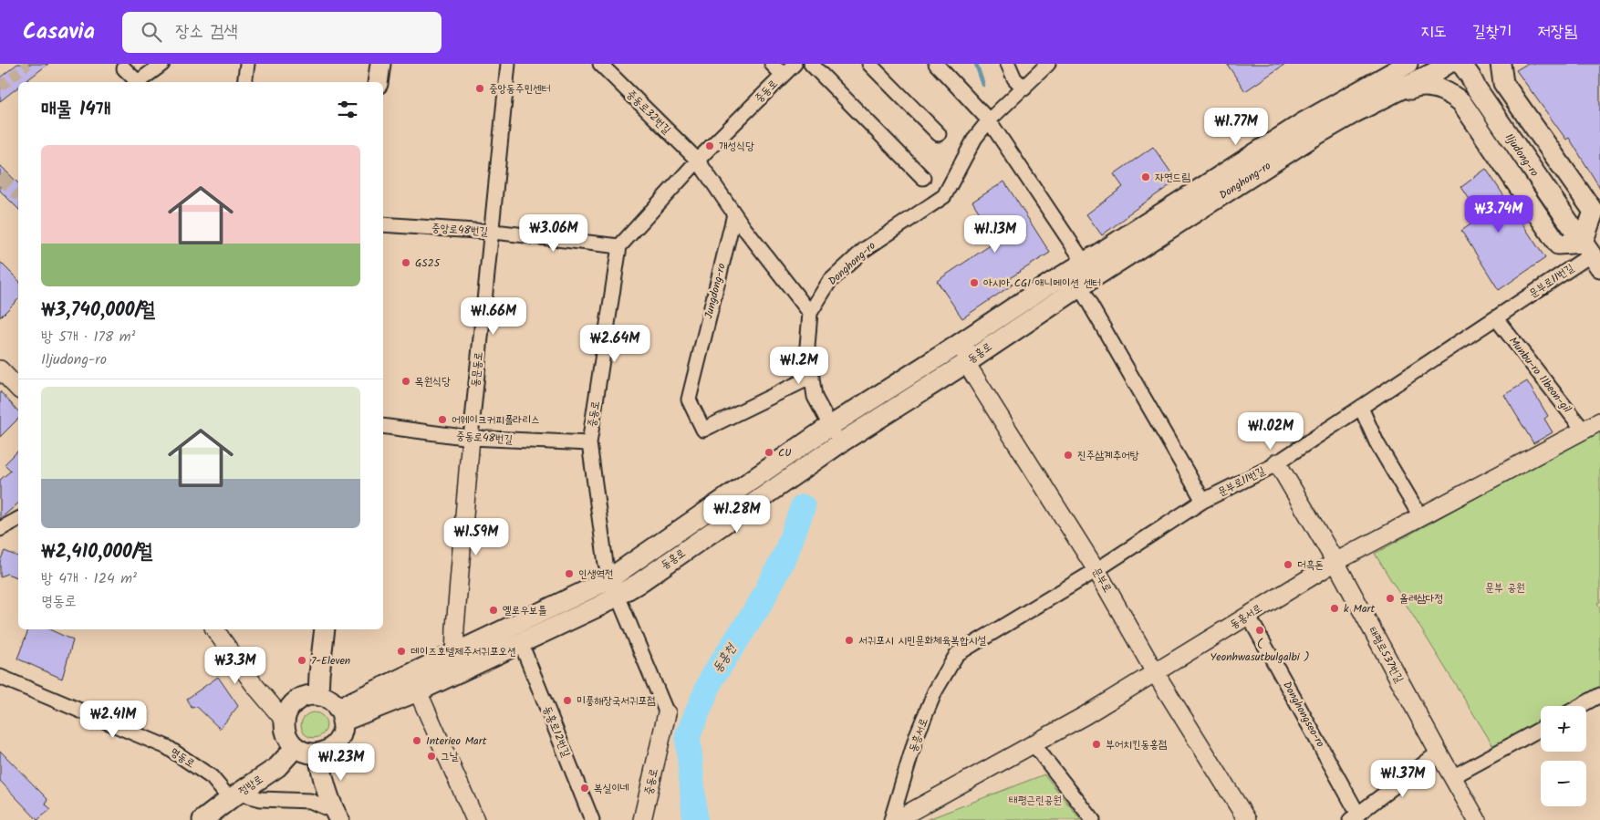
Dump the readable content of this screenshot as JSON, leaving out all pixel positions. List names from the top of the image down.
{
  "streets": {
    "main road": [
      "Iljudong-ro",
      "Donghong-ro",
      "동홍로",
      "정방로"
    ],
    "street": [
      "중동로",
      "중동로32번길",
      "중앙로48번길",
      "문부로11번길",
      "Jungdong-ro",
      "동문동로",
      "Munbu-ro 11beon-gil",
      "중동로48번길",
      "문부로",
      "동홍서로",
      "태평로537번길",
      "Donghongseo-ro",
      "동홍로12번길",
      "동흥서로",
      "명동로"
    ]
  },
  "crossings": [
    ["중동로", "중동로32번길"],
    ["중동로", "중앙로48번길"],
    ["중동로", "동홍로"],
    ["중동로", "중동로48번길"],
    ["Iljudong-ro", "문부로11번길"],
    ["Donghong-ro", "Jungdong-ro"],
    ["Donghong-ro", "동홍로"],
    ["중앙로48번길", "동문동로"],
    ["문부로11번길", "Munbu-ro 11beon-gil"],
    ["문부로11번길", "문부로"],
    ["문부로11번길", "태평로537번길"],
    ["문부로11번길", "동흥서로"],
    ["동홍로", "동문동로"],
    ["동홍로", "문부로"],
    ["동홍로", "동홍로12번길"],
    ["동홍로", "정방로"],
    ["동문동로", "중동로48번길"],
    ["Munbu-ro 11beon-gil", "동홍서로"],
    ["문부로", "동홍서로"],
    ["동홍서로", "태평로537번길"],
    ["동홍서로", "Donghongseo-ro"],
    ["명동로", "정방로"]
  ],
  "water": ["동홍천"],
  "parks": ["문부 공원", "태평근린공원"],
  "places": [
    "중앙동주민센터",
    "개성식당",
    "자연드림",
    "GS25",
    "아시아 CGI 애니메이션 센터",
    "목원식당",
    "어웨이크커피폴라리스",
    "CU",
    "진주삼계추어탕",
    "더흑돈",
    "인생역전",
    "올레삼다정",
    "k Mart",
    "옐로우보틀",
    "( Yeonhwasutbulgalbi )",
    "서귀포시 시민문화체육복합시설",
    "데이즈호텔제주서귀포오션",
    "7-Eleven",
    "미풍해장국서귀포점",
    "Interieo Mart",
    "부어치킨동홍점",
    "그날",
    "복실이네"
  ],
  "page": {
    "header": "Casavia",
    "search": "장소 검색",
    "nav": ["지도", "길찾기", "저장됨"],
    "heading": "매물 14개",
    "price": [
      "₩1.77M",
      "₩3.74M",
      "₩3.06M",
      "₩1.13M",
      "₩1.66M",
      "₩2.64M",
      "₩1.2M",
      "₩1.02M",
      "₩1.28M",
      "₩1.59M",
      "₩3.3M",
      "₩2.41M",
      "₩1.23M",
      "₩1.37M"
    ],
    "list": [
      {
        "name": "₩3,740,000/월",
        "note": "방 5개 · 178 m² · Iljudong-ro"
      },
      {
        "name": "₩2,410,000/월",
        "note": "방 4개 · 124 m² · 명동로"
      }
    ],
    "map_buttons": ["+", "−"]
  }
}
